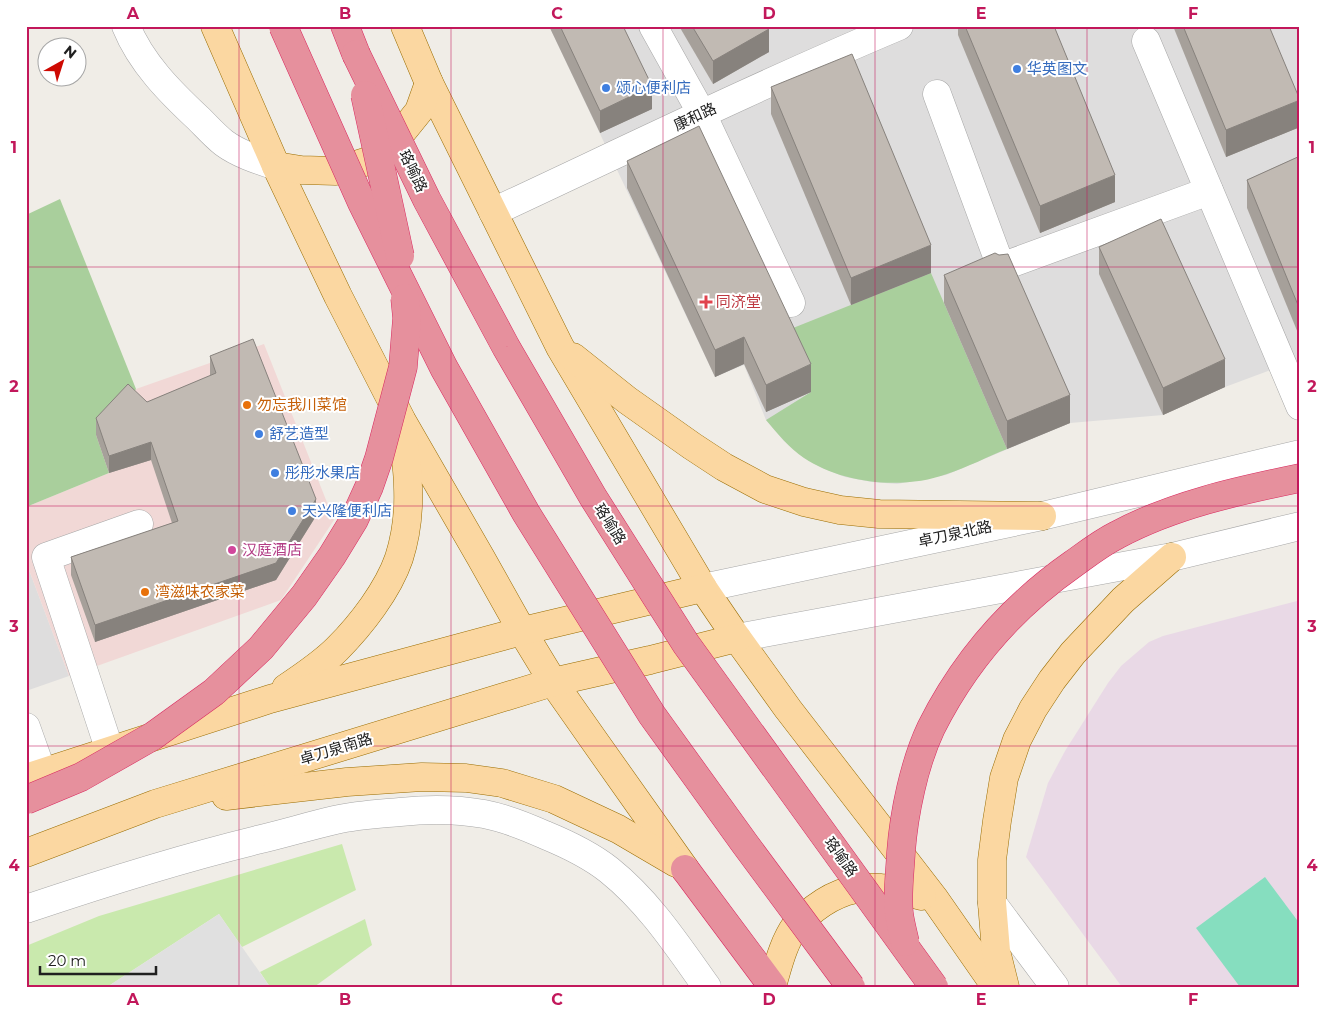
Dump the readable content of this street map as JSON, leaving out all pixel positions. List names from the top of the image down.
{
  "streets": {
    "highway": ["珞喻路"],
    "main road": ["卓刀泉北路", "卓刀泉南路"],
    "street": ["康和路"]
  },
  "places": {
    "other": [
      "华英图文",
      "颂心便利店",
      "勿忘我川菜馆",
      "舒艺造型",
      "彤彤水果店",
      "天兴隆便利店",
      "汉庭酒店",
      "湾滋味农家菜"
    ],
    "health": ["同济堂"]
  },
  "scale_bar": "20 m",
  "north": "top right",
  "grid": {
    "columns": [
      "A",
      "B",
      "C",
      "D",
      "E",
      "F"
    ],
    "rows": [
      "1",
      "2",
      "3",
      "4"
    ]
  }
}
